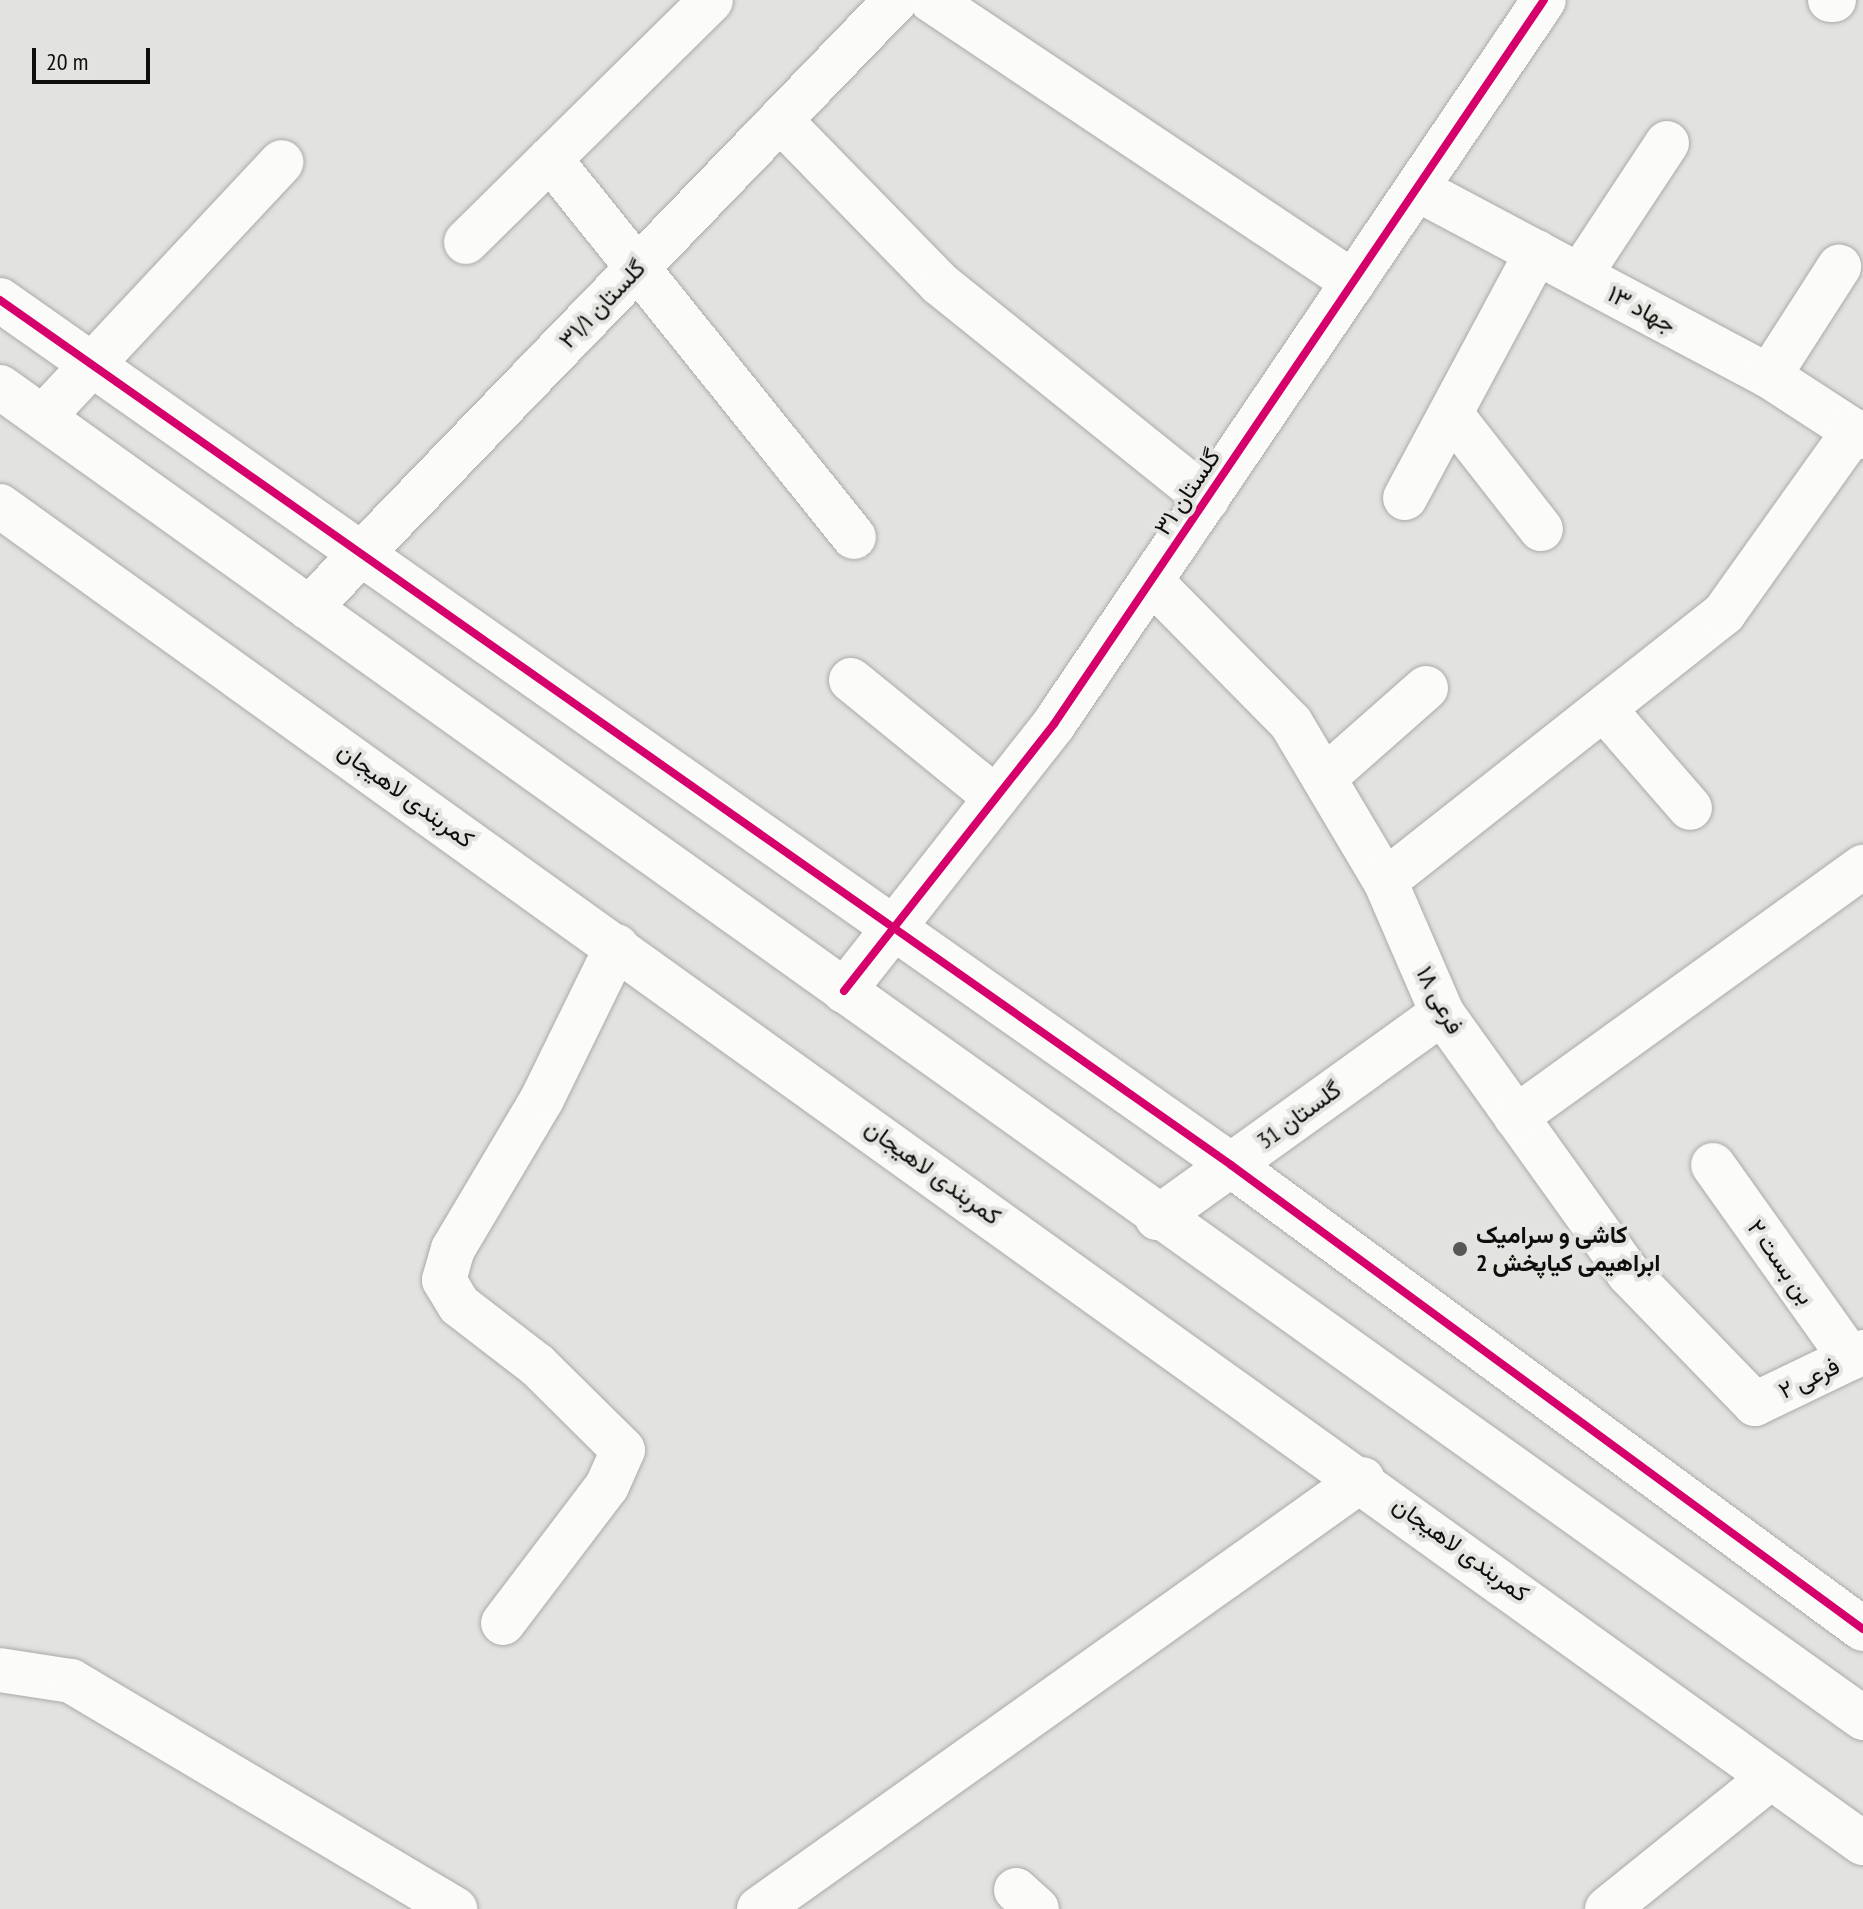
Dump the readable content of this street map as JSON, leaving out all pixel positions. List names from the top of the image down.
{
  "streets": {
    "main road": [
      "گلستان ۳۱/۱",
      "جهاد ۱۳",
      "گلستان ۳۱",
      "کمربندی لاهیجان",
      "فرعی ۱۸",
      "گلستان 31",
      "بن بست ۲",
      "فرعی ۲"
    ]
  },
  "crossings": [
    ["جهاد ۱۳", "گلستان ۳۱"],
    ["گلستان ۳۱", "فرعی ۱۸"],
    ["فرعی ۱۸", "گلستان 31"],
    ["فرعی ۱۸", "فرعی ۲"],
    ["بن بست ۲", "فرعی ۲"]
  ],
  "places": ["کاشی و سرامیک ابراهيمی کیاپخش 2"],
  "scale_bar": "20 m"
}
